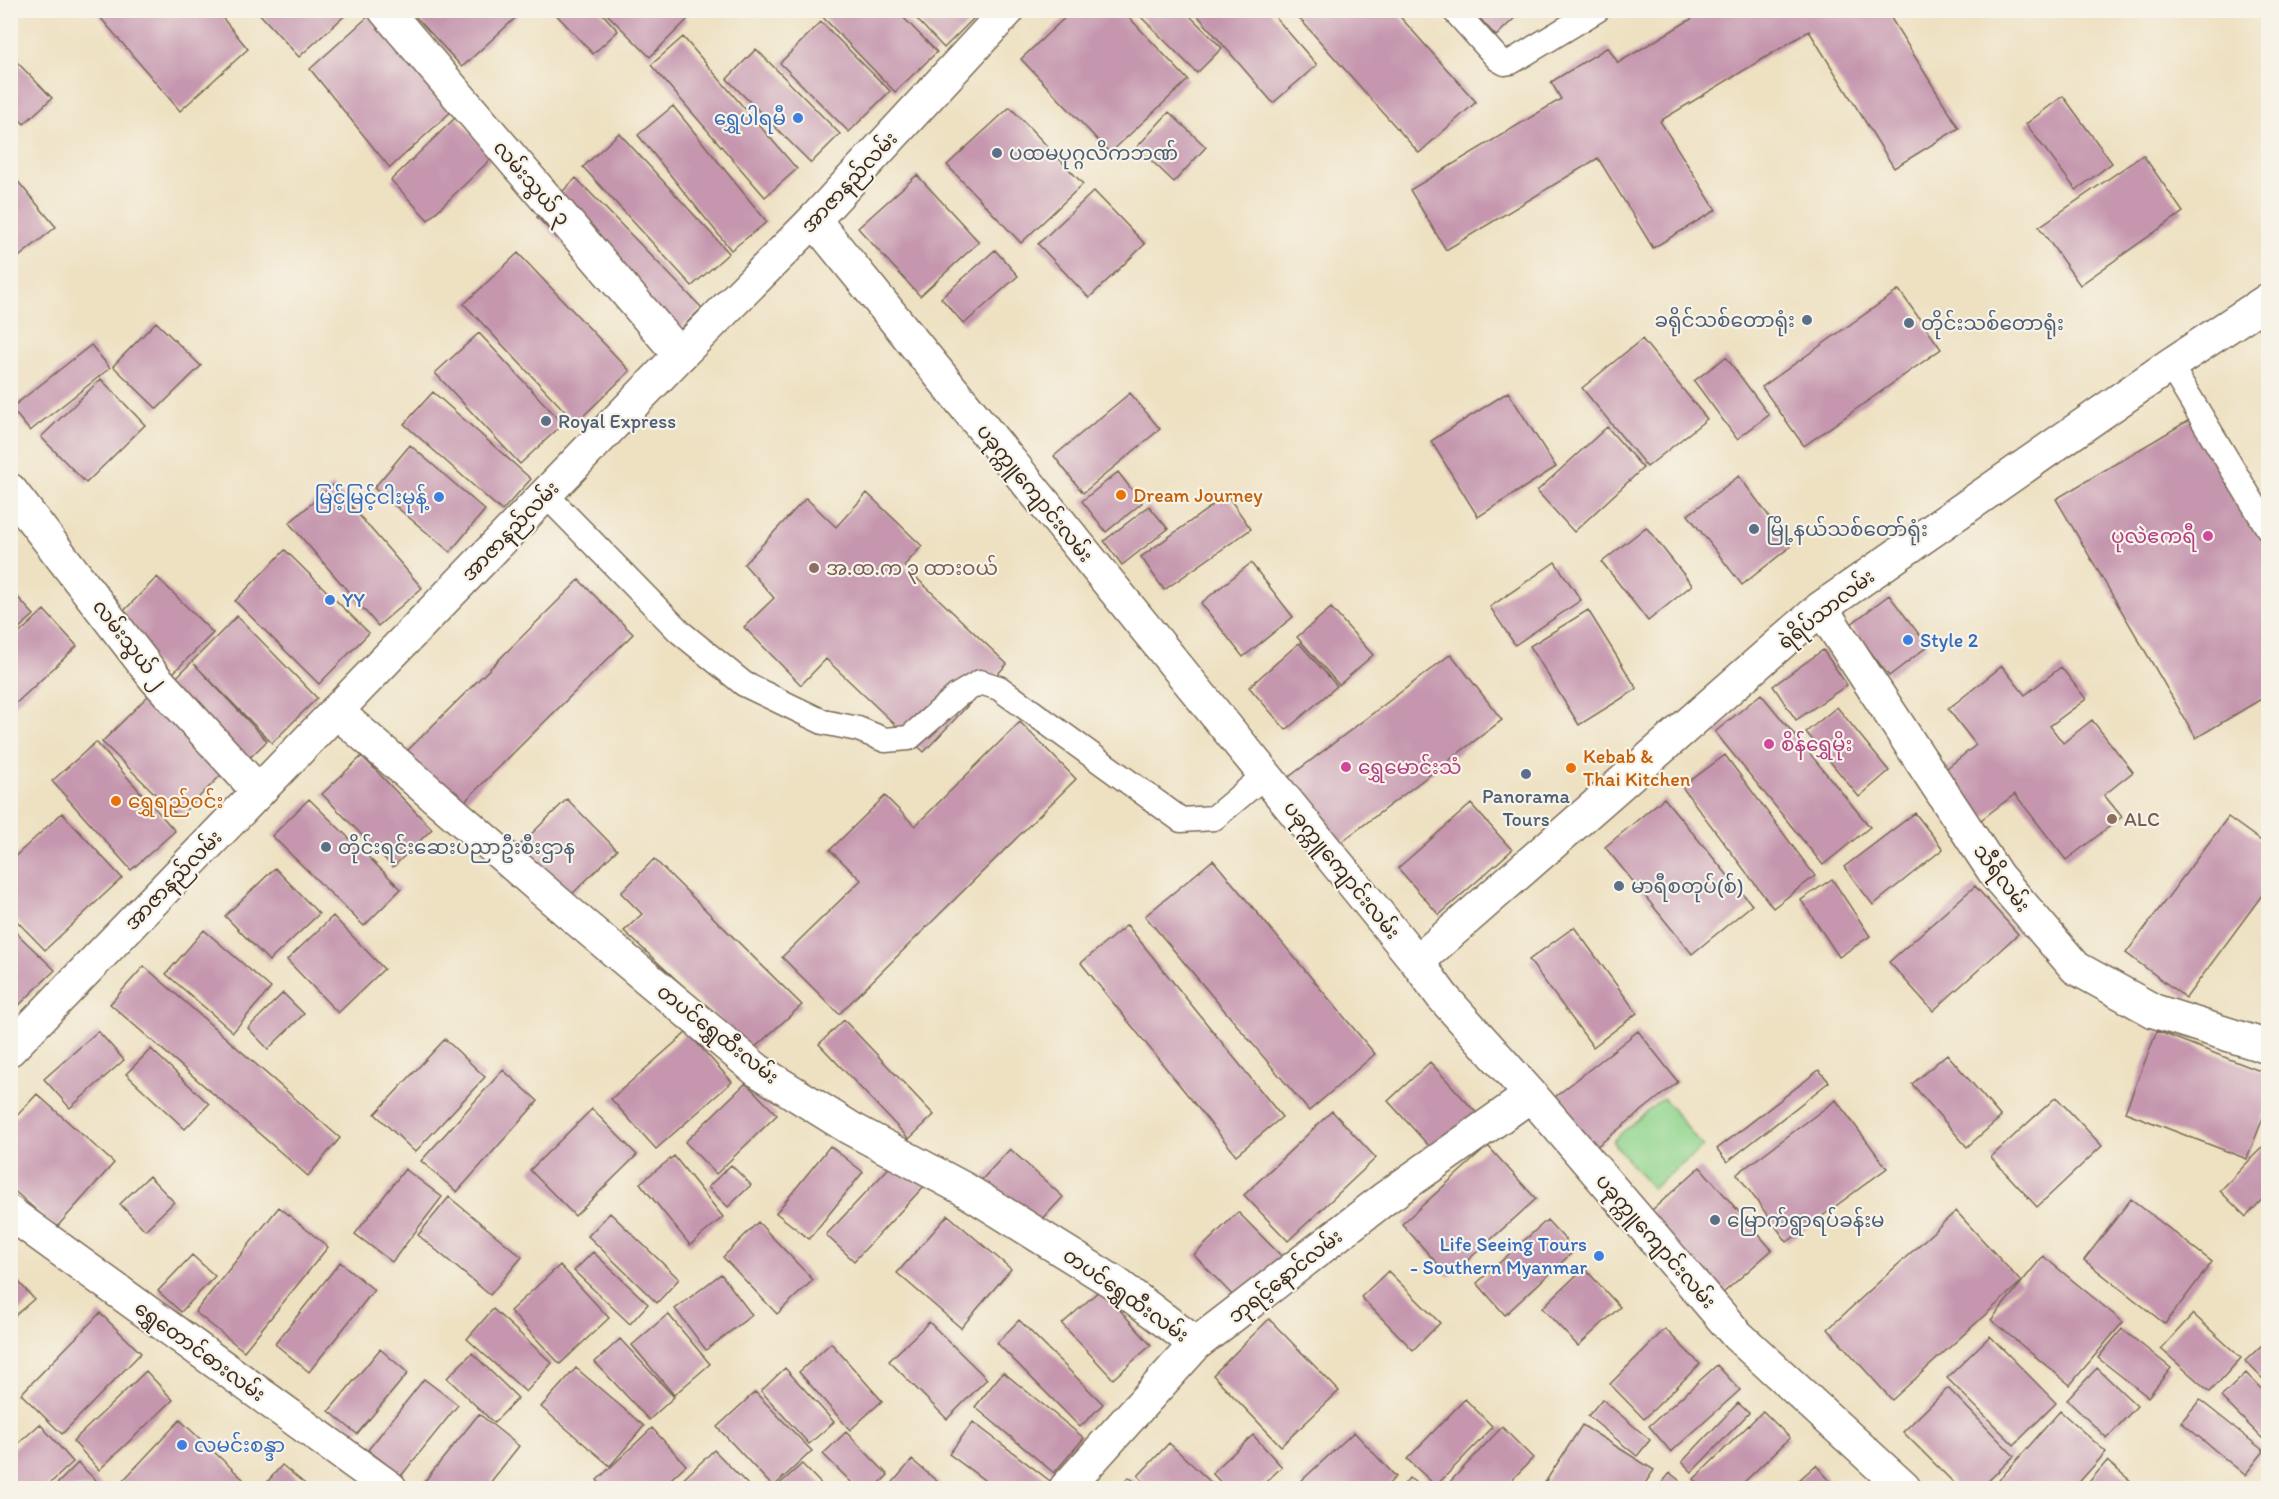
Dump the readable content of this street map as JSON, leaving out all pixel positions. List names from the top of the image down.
{
  "streets": {
    "street": [
      "အာဇာနည်လမ်း",
      "လမ်းသွယ် ၃",
      "ပခုက္ကူကျောင်းလမ်း",
      "ရဲရိပ်သာလမ်း",
      "လမ်းသွယ် ၂",
      "သီရိလမ်း",
      "တပင်ရွှေထီးလမ်း",
      "ဘုရင့်နောင်လမ်း",
      "ရွှေတောင်ဓားလမ်း"
    ]
  },
  "crossings": [
    ["အာဇာနည်လမ်း", "လမ်းသွယ် ၃"],
    ["အာဇာနည်လမ်း", "ပခုက္ကူကျောင်းလမ်း"],
    ["အာဇာနည်လမ်း", "လမ်းသွယ် ၂"],
    ["အာဇာနည်လမ်း", "တပင်ရွှေထီးလမ်း"],
    ["ပခုက္ကူကျောင်းလမ်း", "ရဲရိပ်သာလမ်း"],
    ["ပခုက္ကူကျောင်းလမ်း", "ဘုရင့်နောင်လမ်း"],
    ["ရဲရိပ်သာလမ်း", "သီရိလမ်း"],
    ["တပင်ရွှေထီးလမ်း", "ဘုရင့်နောင်လမ်း"]
  ],
  "places": [
    "ရွှေပါရမီ",
    "ပထမပုဂ္ဂလိကဘဏ်",
    "ခရိုင်သစ်တောရုံး",
    "တိုင်းသစ်တောရုံး",
    "Royal Express",
    "Dream Journey",
    "မြင့်မြင့်ငါးမုန့်",
    "မြို့နယ်သစ်တော်ရုံး",
    "ပုလဲဧကရီ",
    "အ.ထ.က ၃ ထားဝယ်",
    "YY",
    "Style 2",
    "စိန်ရွှေမိုး",
    "ရွှေမောင်းသံ",
    "Kebab & Thai Kitchen",
    "Panorama Tours",
    "ရွှေရည်ဝင်း",
    "ALC",
    "တိုင်းရင်းဆေးပညာဦးစီးဌာန",
    "မာရီစတုပ်(စ်)",
    "မြောက်ရွာရပ်ခန်းမ",
    "Life Seeing Tours - Southern Myanmar",
    "လမင်းစန္ဒာ"
  ]
}
